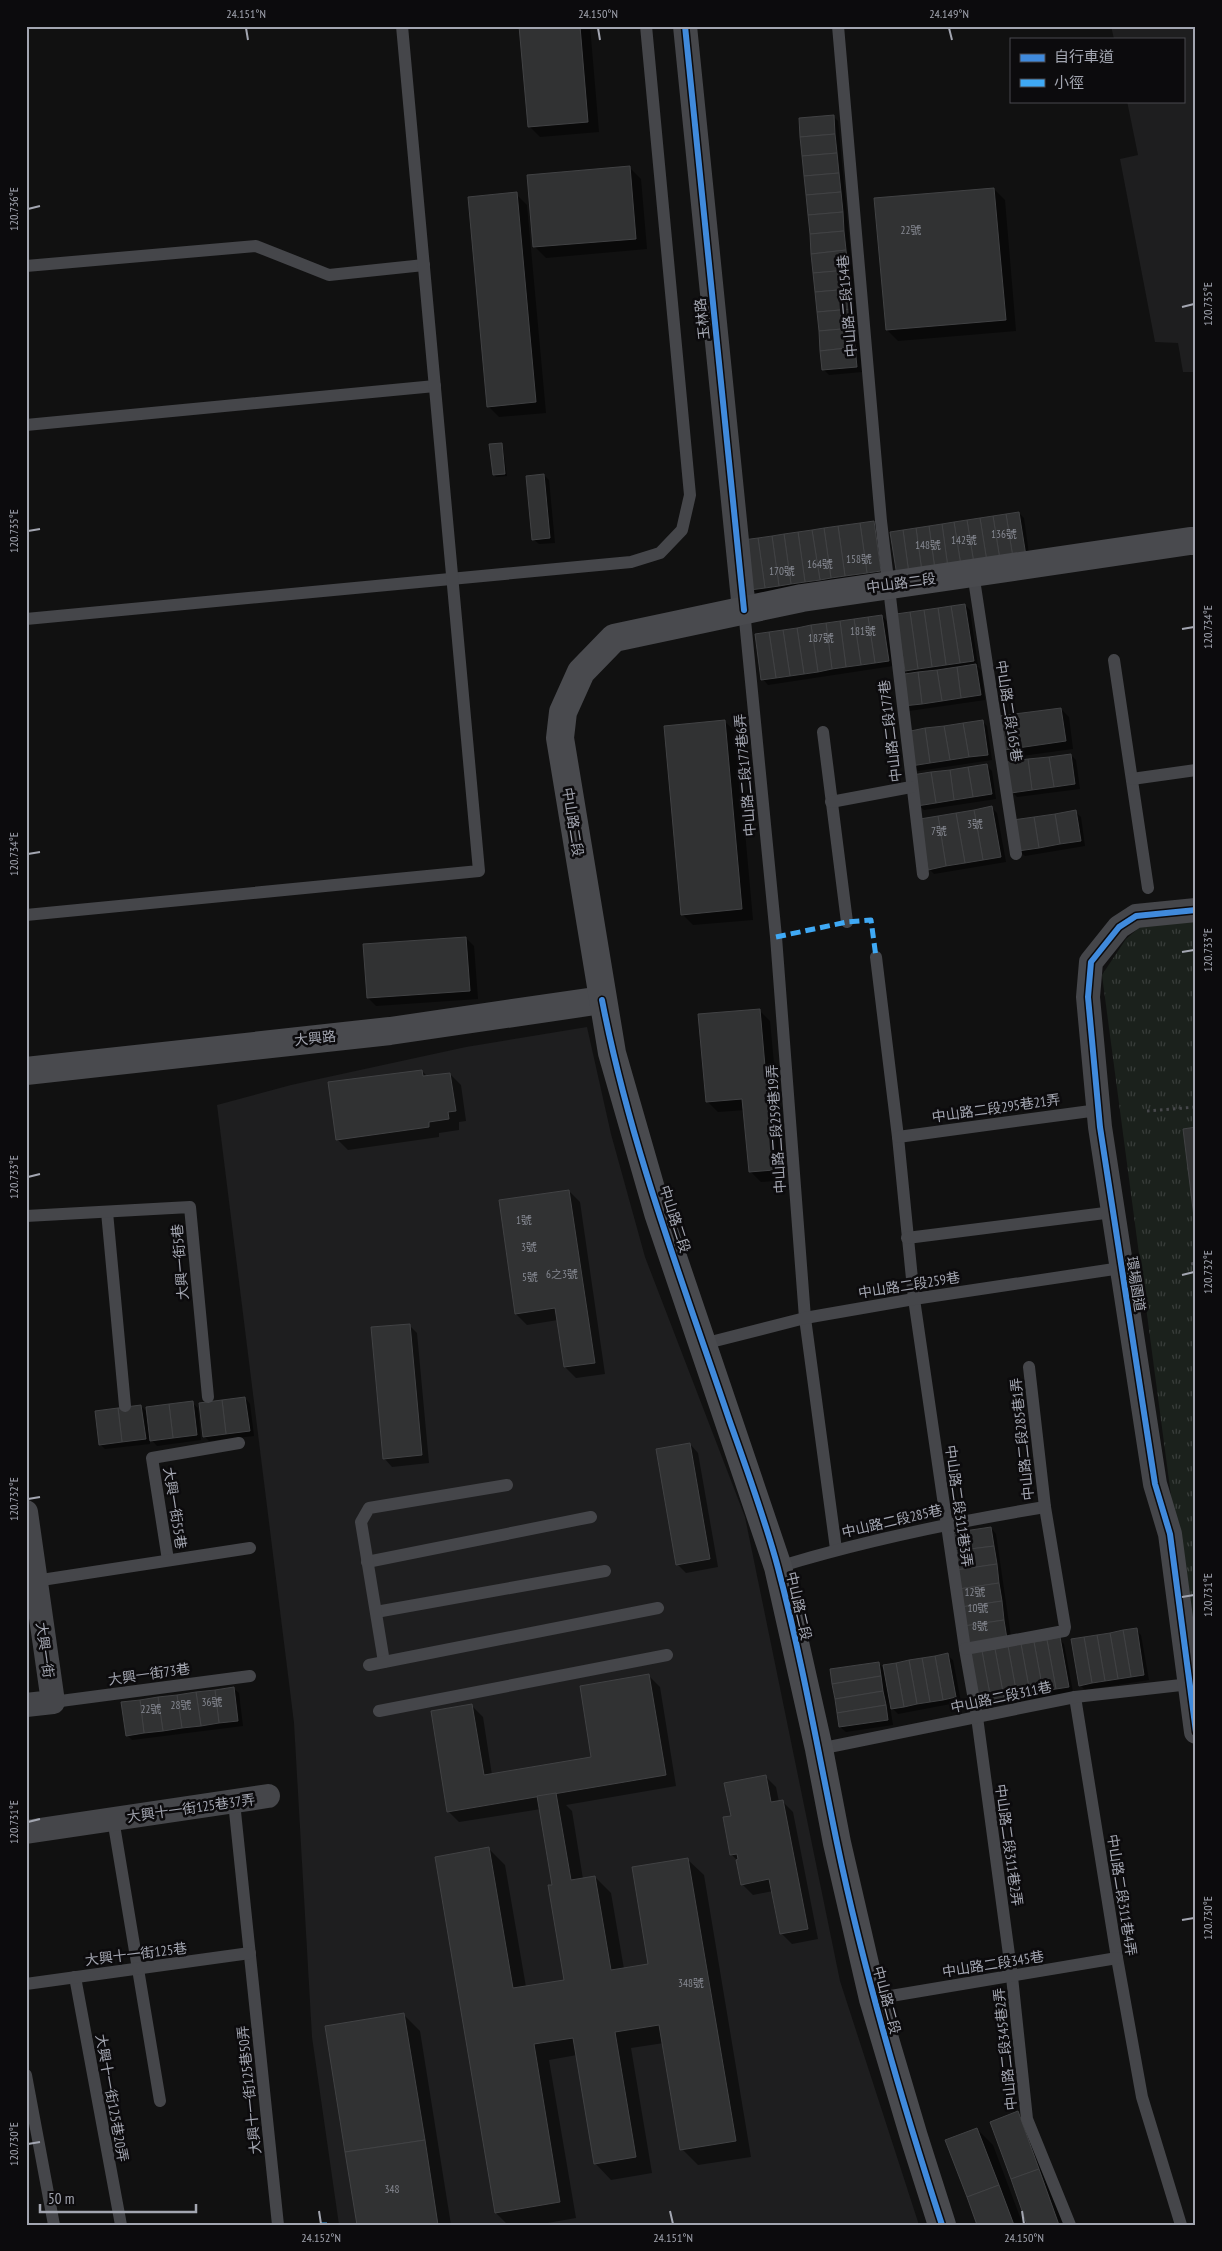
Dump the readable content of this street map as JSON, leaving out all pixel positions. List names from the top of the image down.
{
  "streets": {
    "main road": ["中山路二段", "大興路"],
    "street": [
      "玉林路",
      "環場園道",
      "大興一街",
      "大興十一街125巷37弄"
    ],
    "lane": [
      "中山路二段154巷",
      "中山路二段165巷",
      "中山路二段177巷",
      "中山路二段177巷6弄",
      "中山路二段295巷21弄",
      "中山路二段259巷19弄",
      "大興一街5巷",
      "中山路二段259巷",
      "中山路二段285巷1弄",
      "中山路二段311巷3弄",
      "大興一街55巷",
      "中山路二段285巷",
      "大興一街73巷",
      "中山路二段311巷",
      "中山路二段311巷2弄",
      "中山路二段311巷4弄",
      "大興十一街125巷",
      "中山路二段345巷",
      "中山路二段345巷2弄",
      "大興十一街125巷50弄",
      "大興十一街125巷20弄"
    ]
  },
  "crossings": [
    ["中山路二段154巷", "中山路二段"],
    ["中山路二段154巷", "中山路二段177巷"],
    ["玉林路", "中山路二段"],
    ["玉林路", "中山路二段177巷6弄"],
    ["中山路二段", "中山路二段165巷"],
    ["中山路二段", "中山路二段177巷"],
    ["中山路二段", "中山路二段177巷6弄"],
    ["中山路二段", "大興路"],
    ["中山路二段", "中山路二段259巷"],
    ["中山路二段", "中山路二段285巷"],
    ["中山路二段", "中山路二段311巷"],
    ["中山路二段", "中山路二段345巷"],
    ["中山路二段177巷6弄", "中山路二段259巷19弄"],
    ["中山路二段295巷21弄", "環場園道"],
    ["中山路二段259巷19弄", "中山路二段259巷"],
    ["中山路二段259巷19弄", "中山路二段285巷"],
    ["環場園道", "中山路二段259巷"],
    ["環場園道", "中山路二段311巷"],
    ["中山路二段259巷", "中山路二段311巷3弄"],
    ["中山路二段285巷1弄", "中山路二段311巷3弄"],
    ["中山路二段285巷1弄", "中山路二段285巷"],
    ["中山路二段311巷3弄", "中山路二段285巷"],
    ["中山路二段311巷3弄", "中山路二段311巷"],
    ["中山路二段311巷3弄", "中山路二段311巷2弄"],
    ["大興一街55巷", "大興一街"],
    ["大興一街", "大興一街73巷"],
    ["中山路二段311巷", "中山路二段311巷2弄"],
    ["中山路二段311巷", "中山路二段311巷4弄"],
    ["大興十一街125巷37弄", "大興十一街125巷"],
    ["大興十一街125巷37弄", "大興十一街125巷50弄"],
    ["中山路二段311巷2弄", "中山路二段345巷"],
    ["中山路二段311巷2弄", "中山路二段345巷2弄"],
    ["中山路二段311巷4弄", "中山路二段345巷"],
    ["大興十一街125巷", "大興十一街125巷50弄"],
    ["大興十一街125巷", "大興十一街125巷20弄"],
    ["中山路二段345巷", "中山路二段345巷2弄"]
  ],
  "house_numbers": [
    "22號",
    "136號",
    "142號",
    "148號",
    "158號",
    "164號",
    "170號",
    "181號",
    "187號",
    "3號",
    "7號",
    "1號",
    "3號",
    "6之3號",
    "5號",
    "12號",
    "10號",
    "8號",
    "36號",
    "28號",
    "22號",
    "348號",
    "348"
  ],
  "legend": ["自行車道", "小徑"],
  "scale_bar": "50 m",
  "coordinates": [
    "24.151°N",
    "24.150°N",
    "24.149°N",
    "120.736°E",
    "120.735°E",
    "120.734°E",
    "120.733°E",
    "120.732°E",
    "120.731°E",
    "120.730°E",
    "24.152°N"
  ]
}
